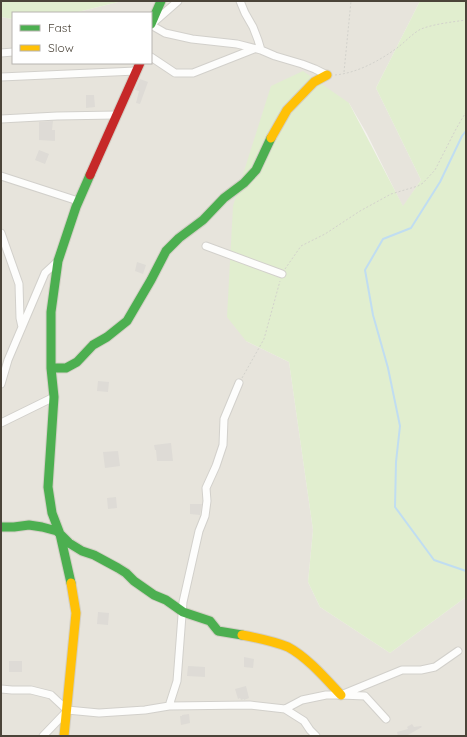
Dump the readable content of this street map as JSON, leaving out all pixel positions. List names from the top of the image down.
{
  "legend": ["Fast", "Slow"]
}
